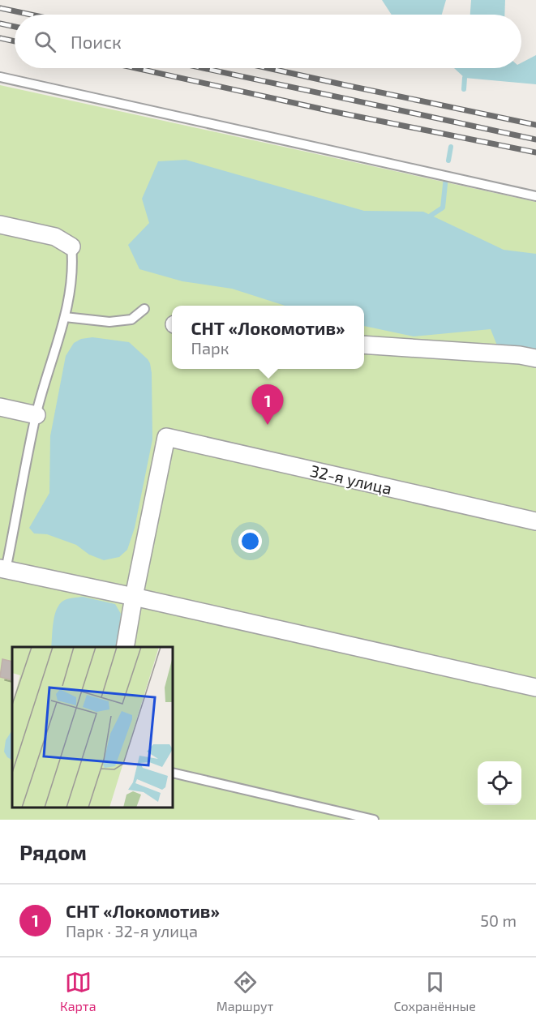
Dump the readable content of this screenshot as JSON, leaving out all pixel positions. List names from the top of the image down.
{
  "streets": {
    "street": ["32-я улица"]
  },
  "page": {
    "search": "Поиск",
    "popup": ["СНТ «Локомотив»", "Парк"],
    "pins": "1",
    "heading": "Рядом",
    "list": [
      {
        "mark": "1",
        "name": "СНТ «Локомотив»",
        "note": "Парк · 32-я улица",
        "value": "50 m"
      }
    ],
    "nav": ["Карта", "Маршрут", "Сохранённые"]
  }
}
